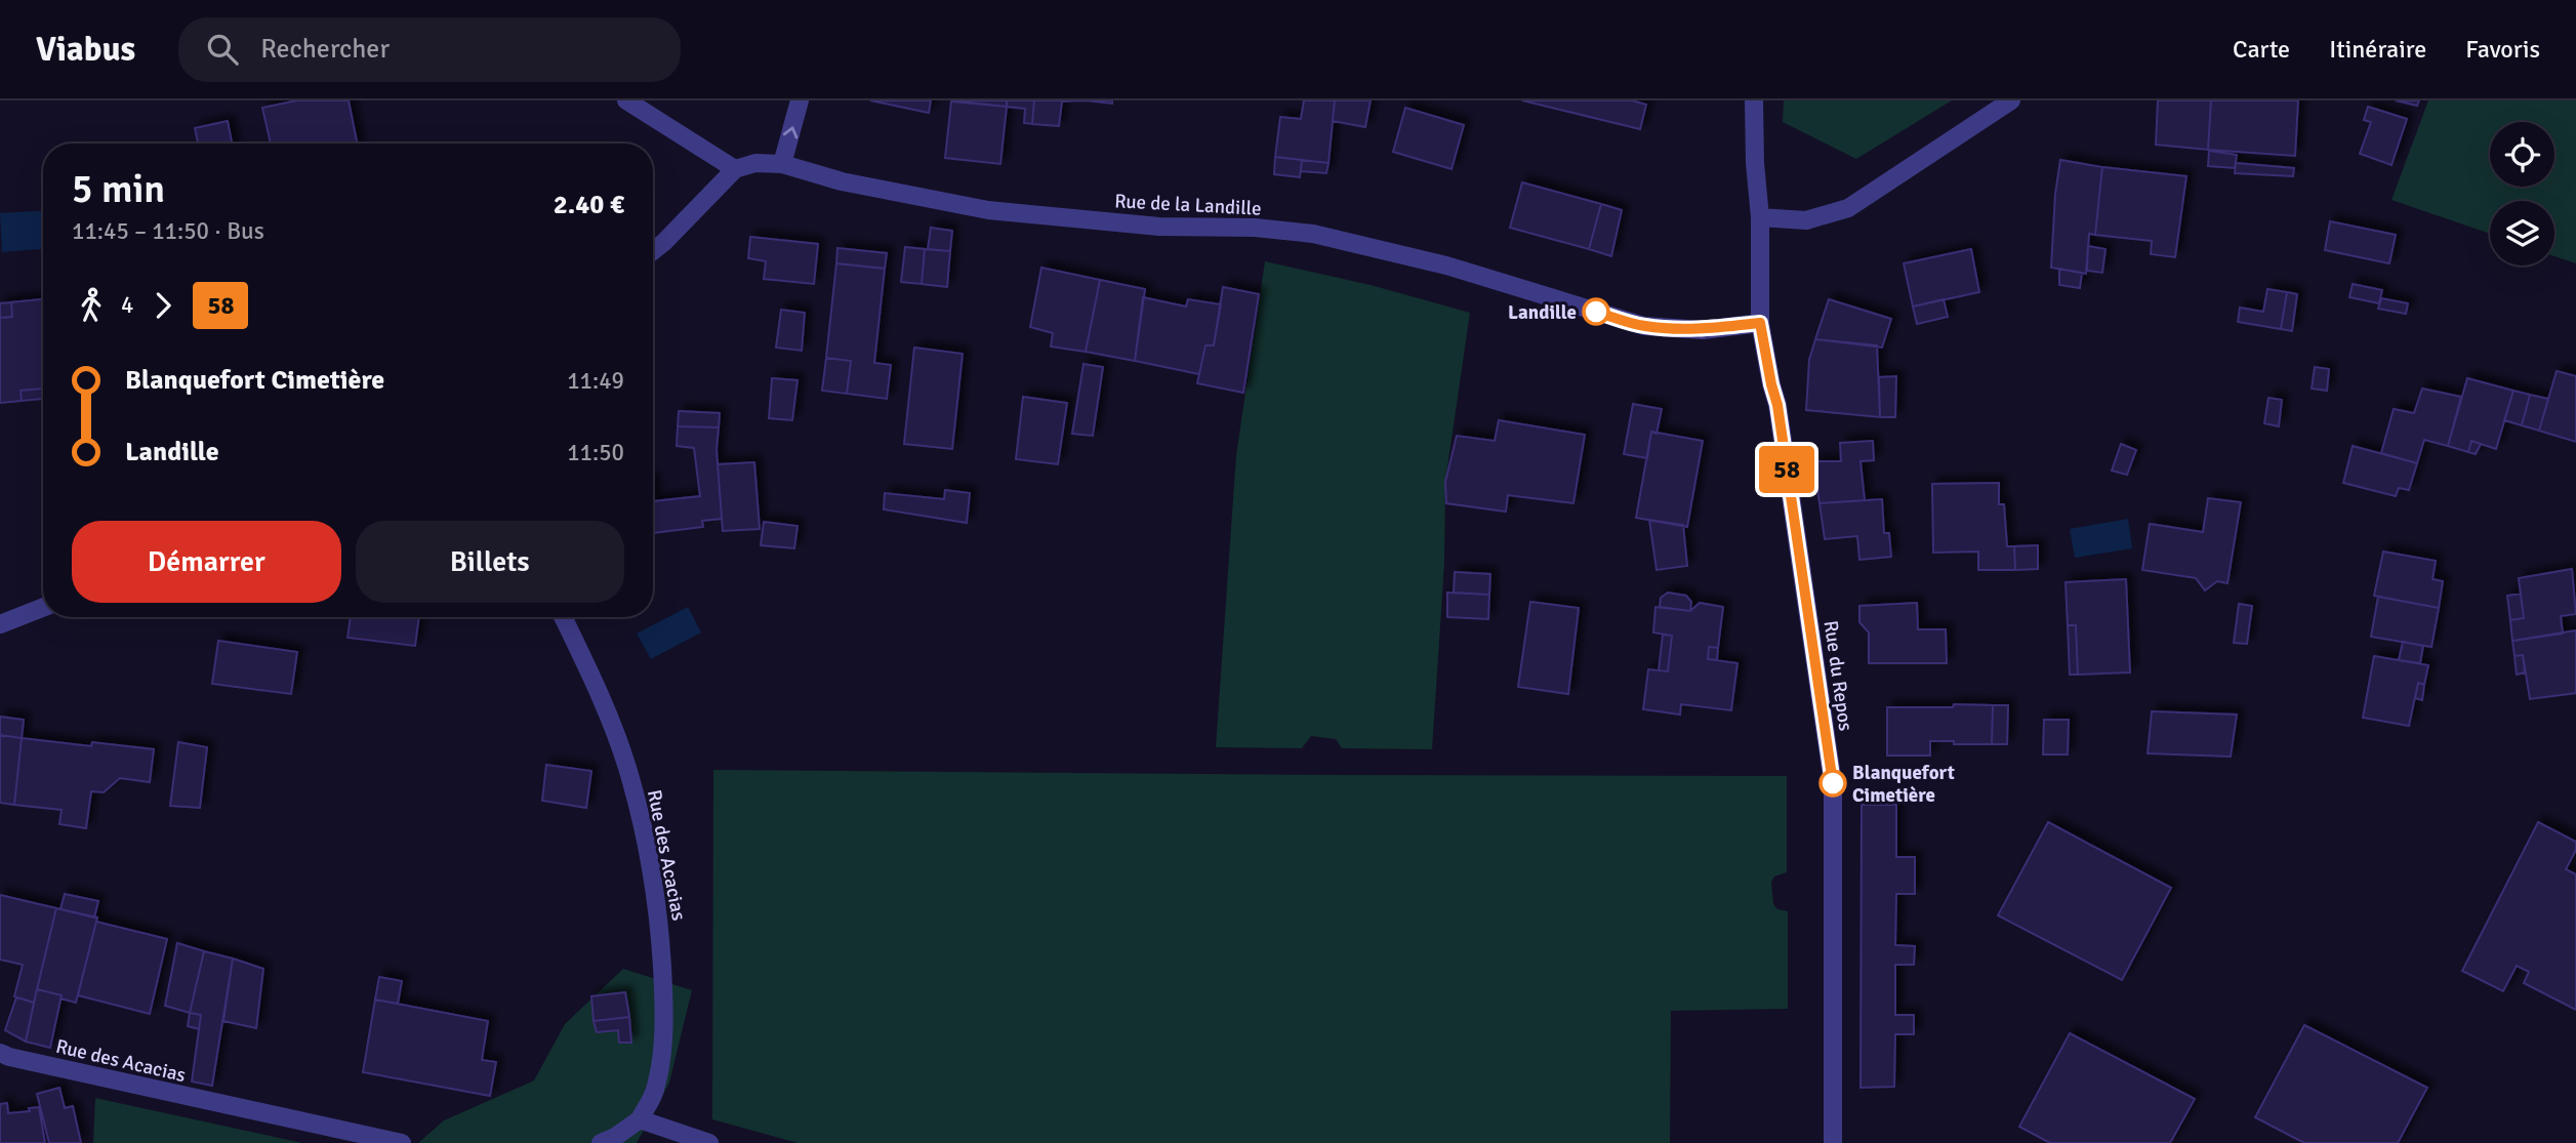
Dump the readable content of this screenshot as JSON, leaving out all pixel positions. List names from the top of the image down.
{
  "streets": {
    "street": ["Rue de la Landille", "Rue du Repos", "Rue des Acacias"]
  },
  "crossings": [
    ["Rue de la Landille", "Rue du Repos"]
  ],
  "places": ["Landille", "Blanquefort Cimetière"],
  "lines": ["bus line 58"],
  "page": {
    "header": "Viabus",
    "search": "Rechercher",
    "nav": ["Carte", "Itinéraire", "Favoris"],
    "on_map": "58",
    "heading": ["5 min", "11:45 – 11:50 · Bus", "2.40 €"],
    "legs": ["4", "58"],
    "list": [
      {
        "name": "Blanquefort Cimetière",
        "value": "11:49"
      },
      {
        "name": "Landille",
        "value": "11:50"
      }
    ],
    "buttons": ["Démarrer", "Billets"]
  }
}
